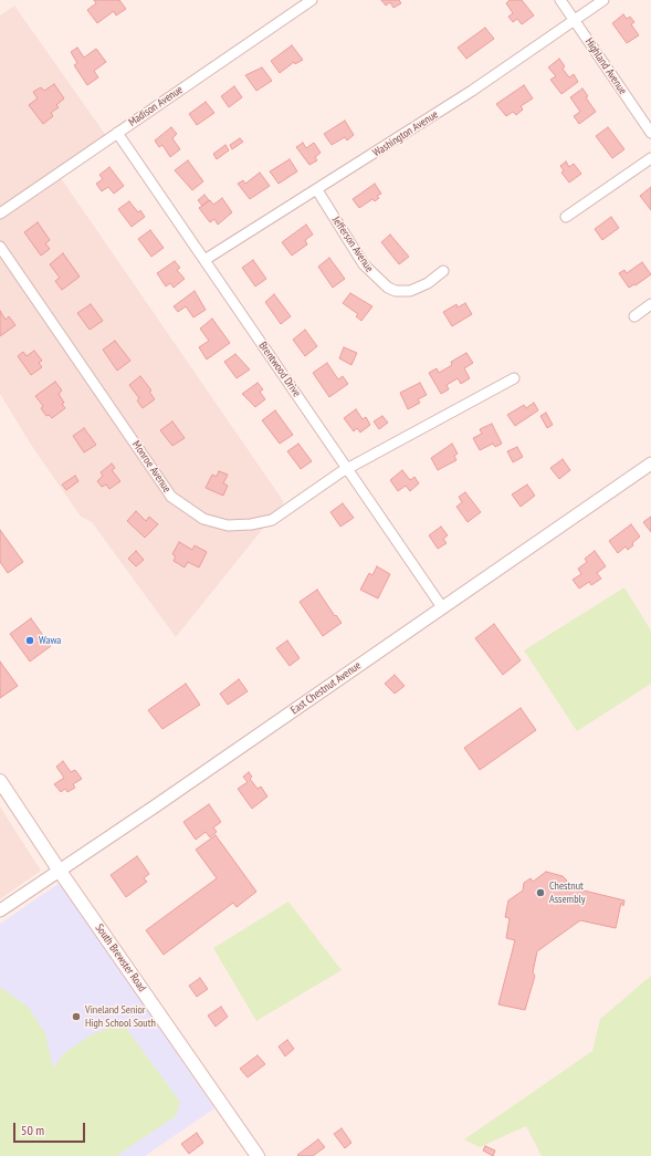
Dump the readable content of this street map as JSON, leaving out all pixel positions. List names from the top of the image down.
{
  "streets": {
    "main road": ["South Brewster Road"],
    "street": [
      "Highland Avenue",
      "Madison Avenue",
      "Washington Avenue",
      "Jefferson Avenue",
      "Brentwood Drive",
      "Monroe Avenue",
      "East Chestnut Avenue"
    ]
  },
  "crossings": [
    ["Highland Avenue", "Washington Avenue"],
    ["Madison Avenue", "Brentwood Drive"],
    ["Washington Avenue", "Jefferson Avenue"],
    ["Washington Avenue", "Brentwood Drive"],
    ["Brentwood Drive", "Monroe Avenue"],
    ["Brentwood Drive", "East Chestnut Avenue"],
    ["East Chestnut Avenue", "South Brewster Road"]
  ],
  "places": ["Wawa", "Chestnut Assembly", "Vineland Senior High School South"],
  "scale_bar": "50 m"
}
